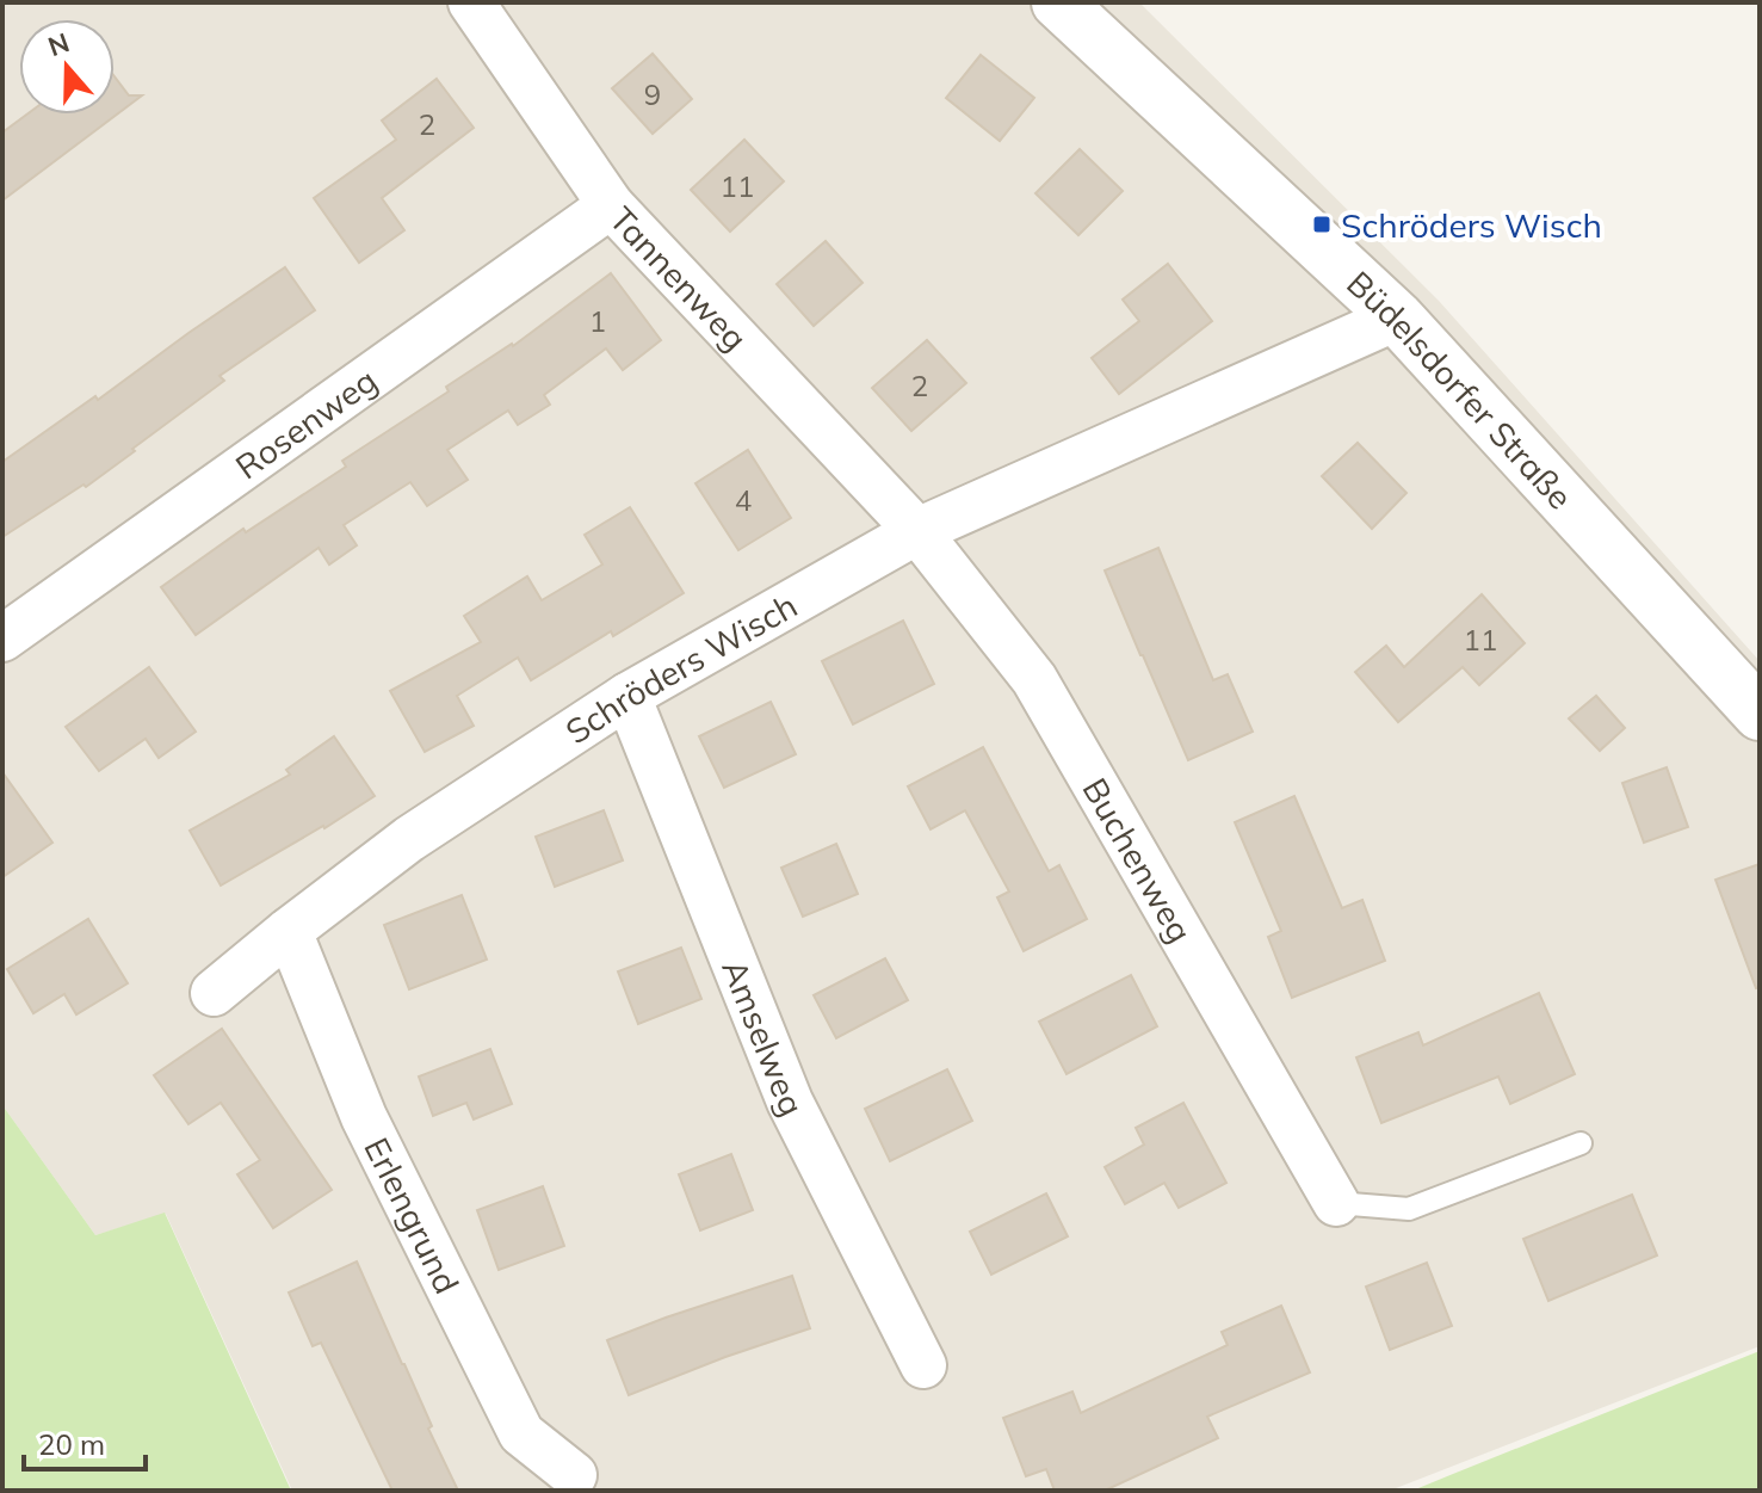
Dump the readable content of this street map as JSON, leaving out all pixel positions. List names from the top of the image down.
{
  "streets": {
    "street": [
      "Tannenweg",
      "Büdelsdorfer Straße",
      "Rosenweg",
      "Schröders Wisch",
      "Buchenweg",
      "Amselweg",
      "Erlengrund"
    ]
  },
  "crossings": [
    ["Tannenweg", "Rosenweg"],
    ["Tannenweg", "Schröders Wisch"],
    ["Tannenweg", "Buchenweg"],
    ["Büdelsdorfer Straße", "Schröders Wisch"],
    ["Schröders Wisch", "Buchenweg"],
    ["Schröders Wisch", "Amselweg"],
    ["Schröders Wisch", "Erlengrund"]
  ],
  "places": {
    "transit": ["Schröders Wisch"]
  },
  "house_numbers": [
    "9",
    "2",
    "11",
    "1",
    "2",
    "4",
    "11"
  ],
  "scale_bar": "20 m",
  "north": "top"
}
